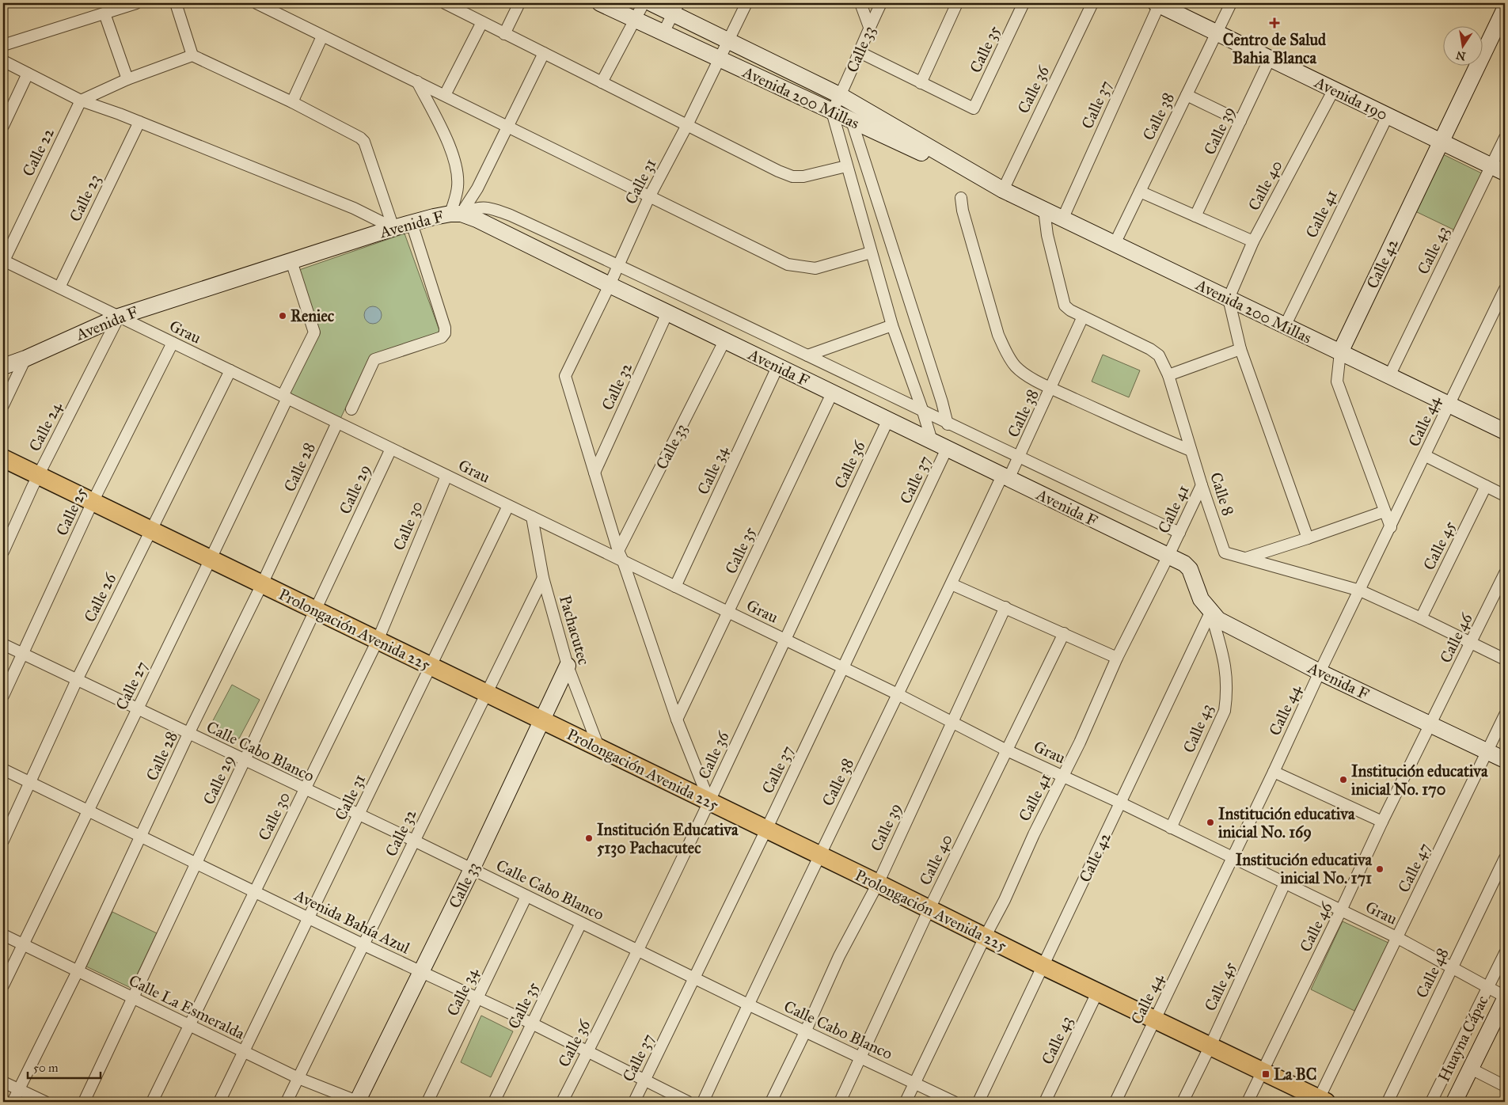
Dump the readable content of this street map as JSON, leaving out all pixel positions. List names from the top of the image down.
{
  "streets": {
    "main road": ["Prolongación Avenida 225"],
    "street": [
      "Calle 33",
      "Calle 35",
      "Calle 36",
      "Avenida 200 Millas",
      "Avenida 190",
      "Calle 37",
      "Calle 38",
      "Calle 39",
      "Calle 22",
      "Calle 31",
      "Calle 40",
      "Calle 23",
      "Calle 41",
      "Avenida F",
      "Calle 43",
      "Calle 42",
      "Grau",
      "Calle 32",
      "Calle 44",
      "Calle 24",
      "Calle 28",
      "Calle 34",
      "Calle 29",
      "Calle 8",
      "Calle 25",
      "Calle 30",
      "Calle 45",
      "Calle 26",
      "Pachacutec",
      "Calle 46",
      "Calle 27",
      "Calle Cabo Blanco",
      "Calle 47",
      "Avenida Bahía Azul",
      "Calle 48",
      "Calle La Esmeralda",
      "Huayna Cápac"
    ]
  },
  "crossings": [
    ["Calle 33", "Avenida 200 Millas"],
    ["Calle 33", "Avenida F"],
    ["Calle 33", "Prolongación Avenida 225"],
    ["Calle 33", "Pachacutec"],
    ["Calle 33", "Calle Cabo Blanco"],
    ["Calle 33", "Avenida Bahía Azul"],
    ["Calle 33", "Calle La Esmeralda"],
    ["Calle 35", "Avenida F"],
    ["Calle 35", "Grau"],
    ["Calle 35", "Calle Cabo Blanco"],
    ["Calle 35", "Avenida Bahía Azul"],
    ["Calle 36", "Avenida 200 Millas"],
    ["Calle 36", "Avenida F"],
    ["Calle 36", "Grau"],
    ["Calle 36", "Prolongación Avenida 225"],
    ["Calle 36", "Calle Cabo Blanco"],
    ["Calle 36", "Avenida Bahía Azul"],
    ["Avenida 200 Millas", "Calle 37"],
    ["Avenida 200 Millas", "Calle 38"],
    ["Avenida 200 Millas", "Calle 31"],
    ["Avenida 200 Millas", "Calle 40"],
    ["Avenida 200 Millas", "Calle 41"],
    ["Avenida 200 Millas", "Calle 43"],
    ["Avenida 200 Millas", "Calle 42"],
    ["Avenida 200 Millas", "Calle 44"],
    ["Avenida 200 Millas", "Calle 8"],
    ["Avenida 190", "Calle 37"],
    ["Avenida 190", "Calle 38"],
    ["Avenida 190", "Calle 39"],
    ["Avenida 190", "Calle 40"],
    ["Avenida 190", "Calle 41"],
    ["Avenida 190", "Calle 43"],
    ["Avenida 190", "Calle 42"],
    ["Calle 37", "Avenida F"],
    ["Calle 37", "Grau"],
    ["Calle 37", "Prolongación Avenida 225"],
    ["Calle 37", "Calle Cabo Blanco"],
    ["Calle 37", "Avenida Bahía Azul"],
    ["Calle 38", "Avenida F"],
    ["Calle 38", "Grau"],
    ["Calle 38", "Calle 8"],
    ["Calle 38", "Prolongación Avenida 225"],
    ["Calle 38", "Calle Cabo Blanco"],
    ["Calle 39", "Grau"],
    ["Calle 39", "Prolongación Avenida 225"],
    ["Calle 39", "Calle Cabo Blanco"],
    ["Calle 22", "Grau"],
    ["Calle 31", "Avenida F"],
    ["Calle 31", "Grau"],
    ["Calle 31", "Calle 32"],
    ["Calle 31", "Prolongación Avenida 225"],
    ["Calle 31", "Calle Cabo Blanco"],
    ["Calle 31", "Avenida Bahía Azul"],
    ["Calle 31", "Calle La Esmeralda"],
    ["Calle 40", "Grau"],
    ["Calle 40", "Prolongación Avenida 225"],
    ["Calle 40", "Calle Cabo Blanco"],
    ["Calle 23", "Grau"],
    ["Calle 41", "Avenida F"],
    ["Calle 41", "Grau"],
    ["Calle 41", "Calle 8"],
    ["Calle 41", "Prolongación Avenida 225"],
    ["Calle 41", "Calle Cabo Blanco"],
    ["Avenida F", "Calle 43"],
    ["Avenida F", "Calle 42"],
    ["Avenida F", "Grau"],
    ["Avenida F", "Calle 32"],
    ["Avenida F", "Calle 44"],
    ["Avenida F", "Calle 24"],
    ["Avenida F", "Calle 34"],
    ["Avenida F", "Calle 46"],
    ["Avenida F", "Calle 27"],
    ["Avenida F", "Calle 47"],
    ["Calle 43", "Calle 42"],
    ["Calle 43", "Grau"],
    ["Calle 43", "Prolongación Avenida 225"],
    ["Calle 42", "Grau"],
    ["Calle 42", "Calle 44"],
    ["Calle 42", "Prolongación Avenida 225"],
    ["Grau", "Calle 44"],
    ["Grau", "Calle 24"],
    ["Grau", "Calle 28"],
    ["Grau", "Calle 34"],
    ["Grau", "Calle 29"],
    ["Grau", "Calle 25"],
    ["Grau", "Calle 30"],
    ["Grau", "Calle 45"],
    ["Grau", "Calle 26"],
    ["Grau", "Pachacutec"],
    ["Grau", "Calle 46"],
    ["Grau", "Calle 27"],
    ["Grau", "Calle 47"],
    ["Grau", "Calle 48"],
    ["Grau", "Huayna Cápac"],
    ["Calle 32", "Prolongación Avenida 225"],
    ["Calle 32", "Pachacutec"],
    ["Calle 32", "Calle Cabo Blanco"],
    ["Calle 32", "Avenida Bahía Azul"],
    ["Calle 32", "Calle La Esmeralda"],
    ["Calle 44", "Calle 8"],
    ["Calle 44", "Prolongación Avenida 225"],
    ["Calle 24", "Prolongación Avenida 225"],
    ["Calle 28", "Prolongación Avenida 225"],
    ["Calle 28", "Calle Cabo Blanco"],
    ["Calle 28", "Avenida Bahía Azul"],
    ["Calle 28", "Calle La Esmeralda"],
    ["Calle 34", "Calle Cabo Blanco"],
    ["Calle 34", "Avenida Bahía Azul"],
    ["Calle 29", "Prolongación Avenida 225"],
    ["Calle 29", "Calle Cabo Blanco"],
    ["Calle 29", "Avenida Bahía Azul"],
    ["Calle 29", "Calle La Esmeralda"],
    ["Calle 8", "Calle 45"],
    ["Calle 8", "Calle 46"],
    ["Calle 25", "Prolongación Avenida 225"],
    ["Calle 25", "Calle Cabo Blanco"],
    ["Calle 30", "Prolongación Avenida 225"],
    ["Calle 30", "Calle Cabo Blanco"],
    ["Calle 30", "Avenida Bahía Azul"],
    ["Calle 30", "Calle La Esmeralda"],
    ["Calle 45", "Prolongación Avenida 225"],
    ["Calle 26", "Prolongación Avenida 225"],
    ["Calle 26", "Calle Cabo Blanco"],
    ["Calle 26", "Avenida Bahía Azul"],
    ["Prolongación Avenida 225", "Pachacutec"],
    ["Prolongación Avenida 225", "Calle 46"],
    ["Prolongación Avenida 225", "Calle 27"],
    ["Prolongación Avenida 225", "Calle 47"],
    ["Calle 27", "Calle Cabo Blanco"],
    ["Calle 27", "Avenida Bahía Azul"],
    ["Calle 27", "Calle La Esmeralda"]
  ],
  "places": {
    "health": ["Centro de Salud Bahia Blanca"],
    "other": [
      "Reniec",
      "Institución educativa inicial No. 170",
      "Institución educativa inicial No. 169",
      "Institución Educativa 5130 Pachacutec",
      "Institución educativa inicial No. 171"
    ],
    "transit": ["La BC"]
  },
  "scale_bar": "50 m",
  "north": "bottom"
}
